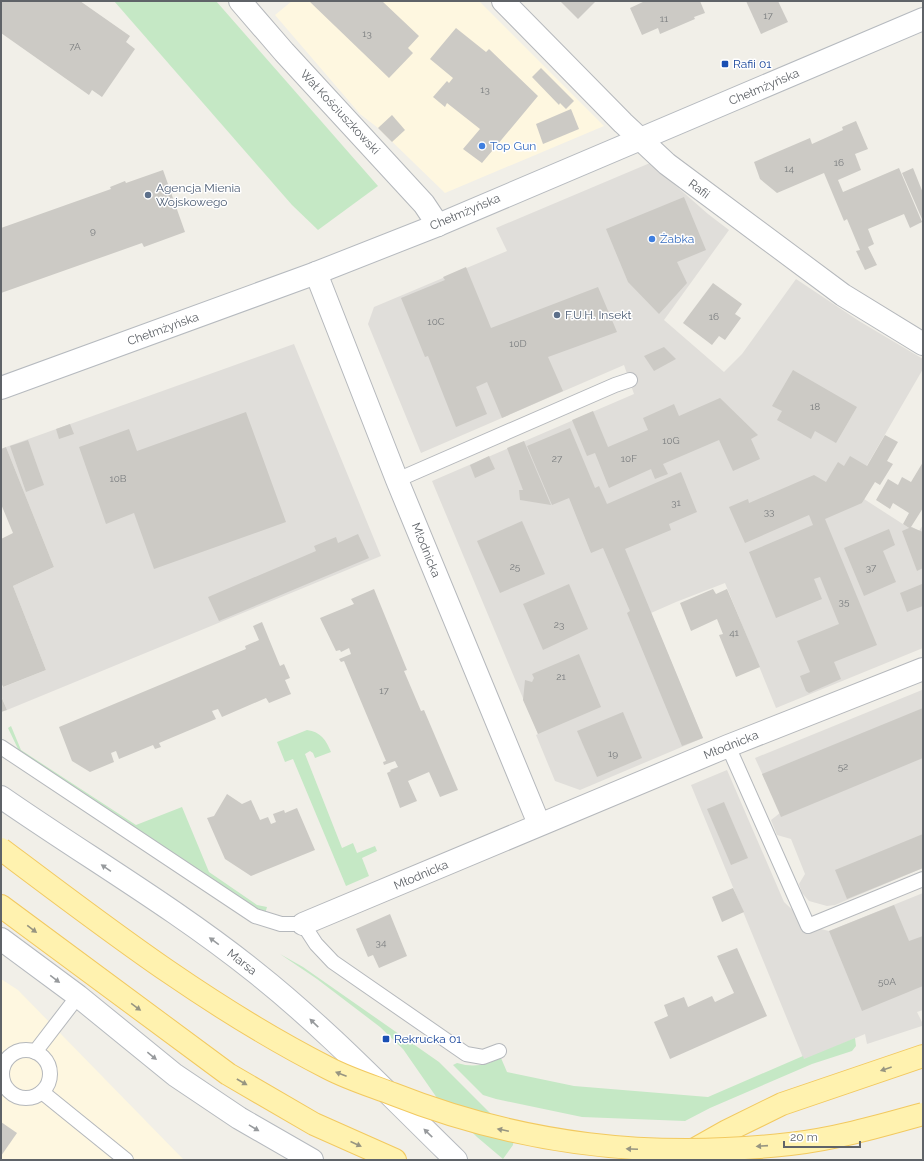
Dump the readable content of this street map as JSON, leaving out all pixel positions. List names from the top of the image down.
{
  "streets": {
    "street": [
      "Chełmżyńska",
      "Wał Kościuszkowski",
      "Rafii",
      "Młodnicka",
      "Marsa"
    ]
  },
  "crossings": [
    ["Chełmżyńska", "Wał Kościuszkowski"],
    ["Chełmżyńska", "Rafii"],
    ["Chełmżyńska", "Młodnicka"]
  ],
  "places": {
    "transit": ["Rafii 01", "Rekrucka 01"],
    "other": [
      "Top Gun",
      "Agencja Mienia Wojskowego",
      "Żabka",
      "F.U.H. Insekt"
    ]
  },
  "house_numbers": [
    "17",
    "11",
    "13",
    "7A",
    "13",
    "16",
    "14",
    "9",
    "16",
    "10C",
    "10D",
    "18",
    "10G",
    "27",
    "10F",
    "10B",
    "31",
    "33",
    "25",
    "37",
    "35",
    "23",
    "41",
    "21",
    "17",
    "19",
    "52",
    "34",
    "50A"
  ],
  "scale_bar": "20 m"
}
